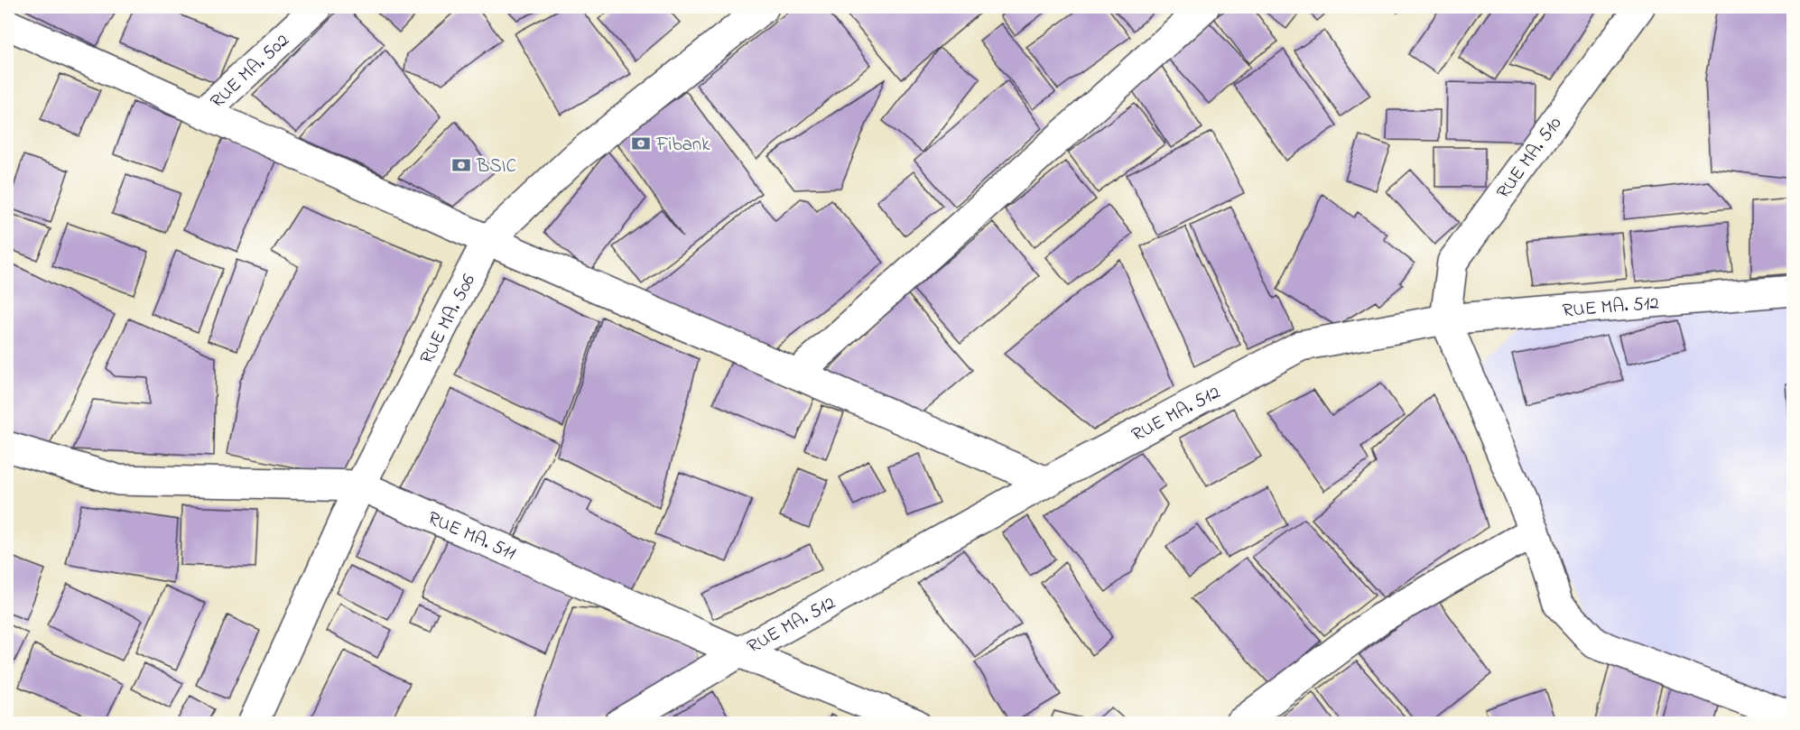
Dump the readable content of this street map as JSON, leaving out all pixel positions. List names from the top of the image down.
{
  "streets": {
    "street": [
      "RUE MA. 502",
      "RUE MA. 510",
      "RUE MA. 512",
      "RUE MA. 506",
      "RUE MA. 511"
    ]
  },
  "crossings": [
    ["RUE MA. 510", "RUE MA. 512"],
    ["RUE MA. 512", "RUE MA. 511"],
    ["RUE MA. 506", "RUE MA. 511"]
  ],
  "places": {
    "bank": ["Fibank", "BSIC"]
  }
}
